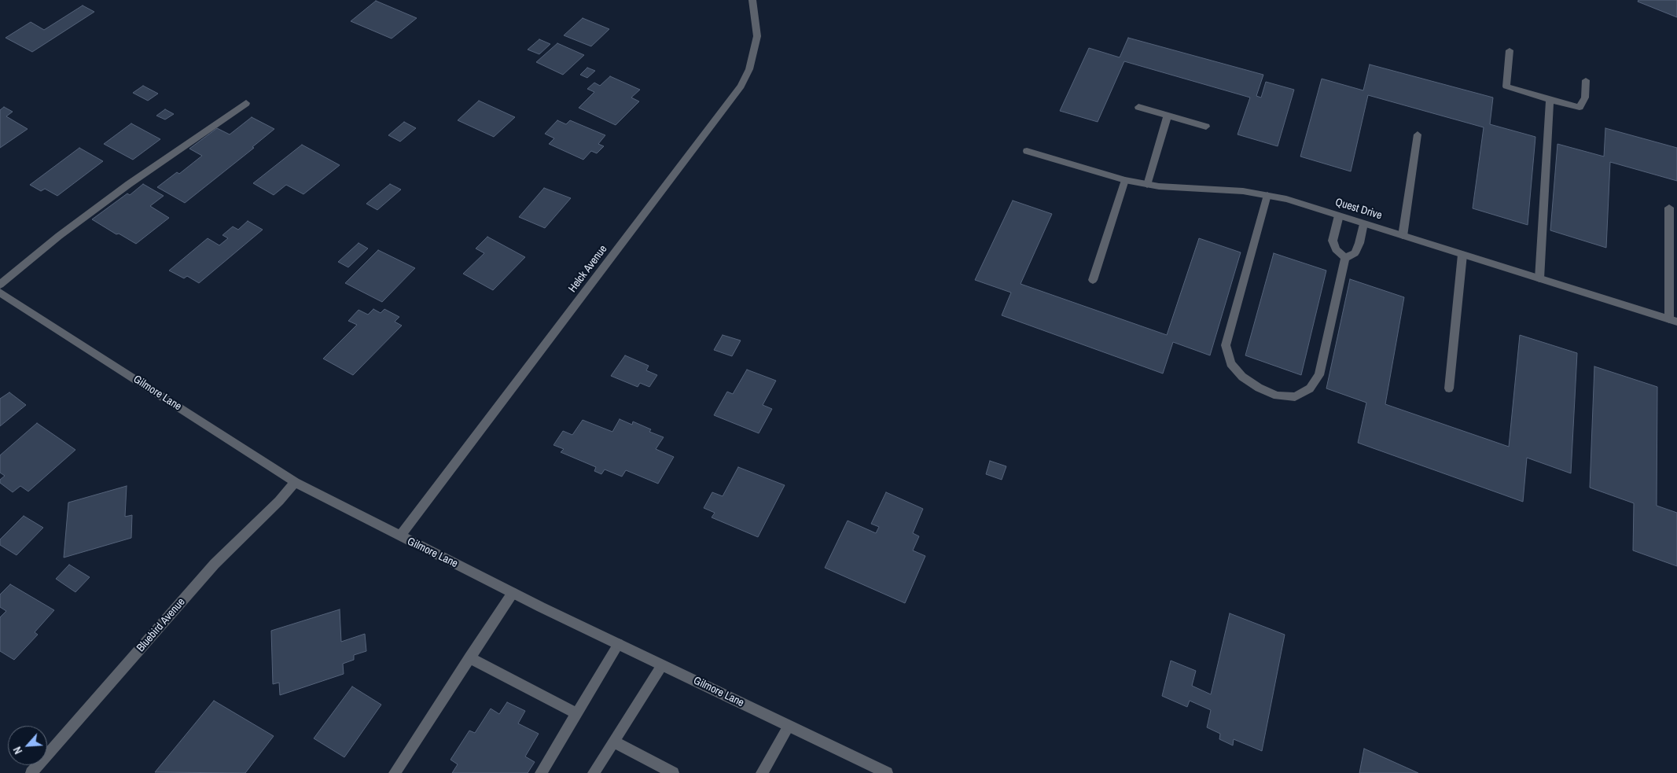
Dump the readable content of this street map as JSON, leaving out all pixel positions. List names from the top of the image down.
{
  "streets": {
    "street": [
      "Quest Drive",
      "Helck Avenue",
      "Gilmore Lane",
      "Bluebird Avenue"
    ]
  },
  "crossings": [
    ["Helck Avenue", "Gilmore Lane"],
    ["Gilmore Lane", "Bluebird Avenue"]
  ],
  "north": "bottom left"
}
